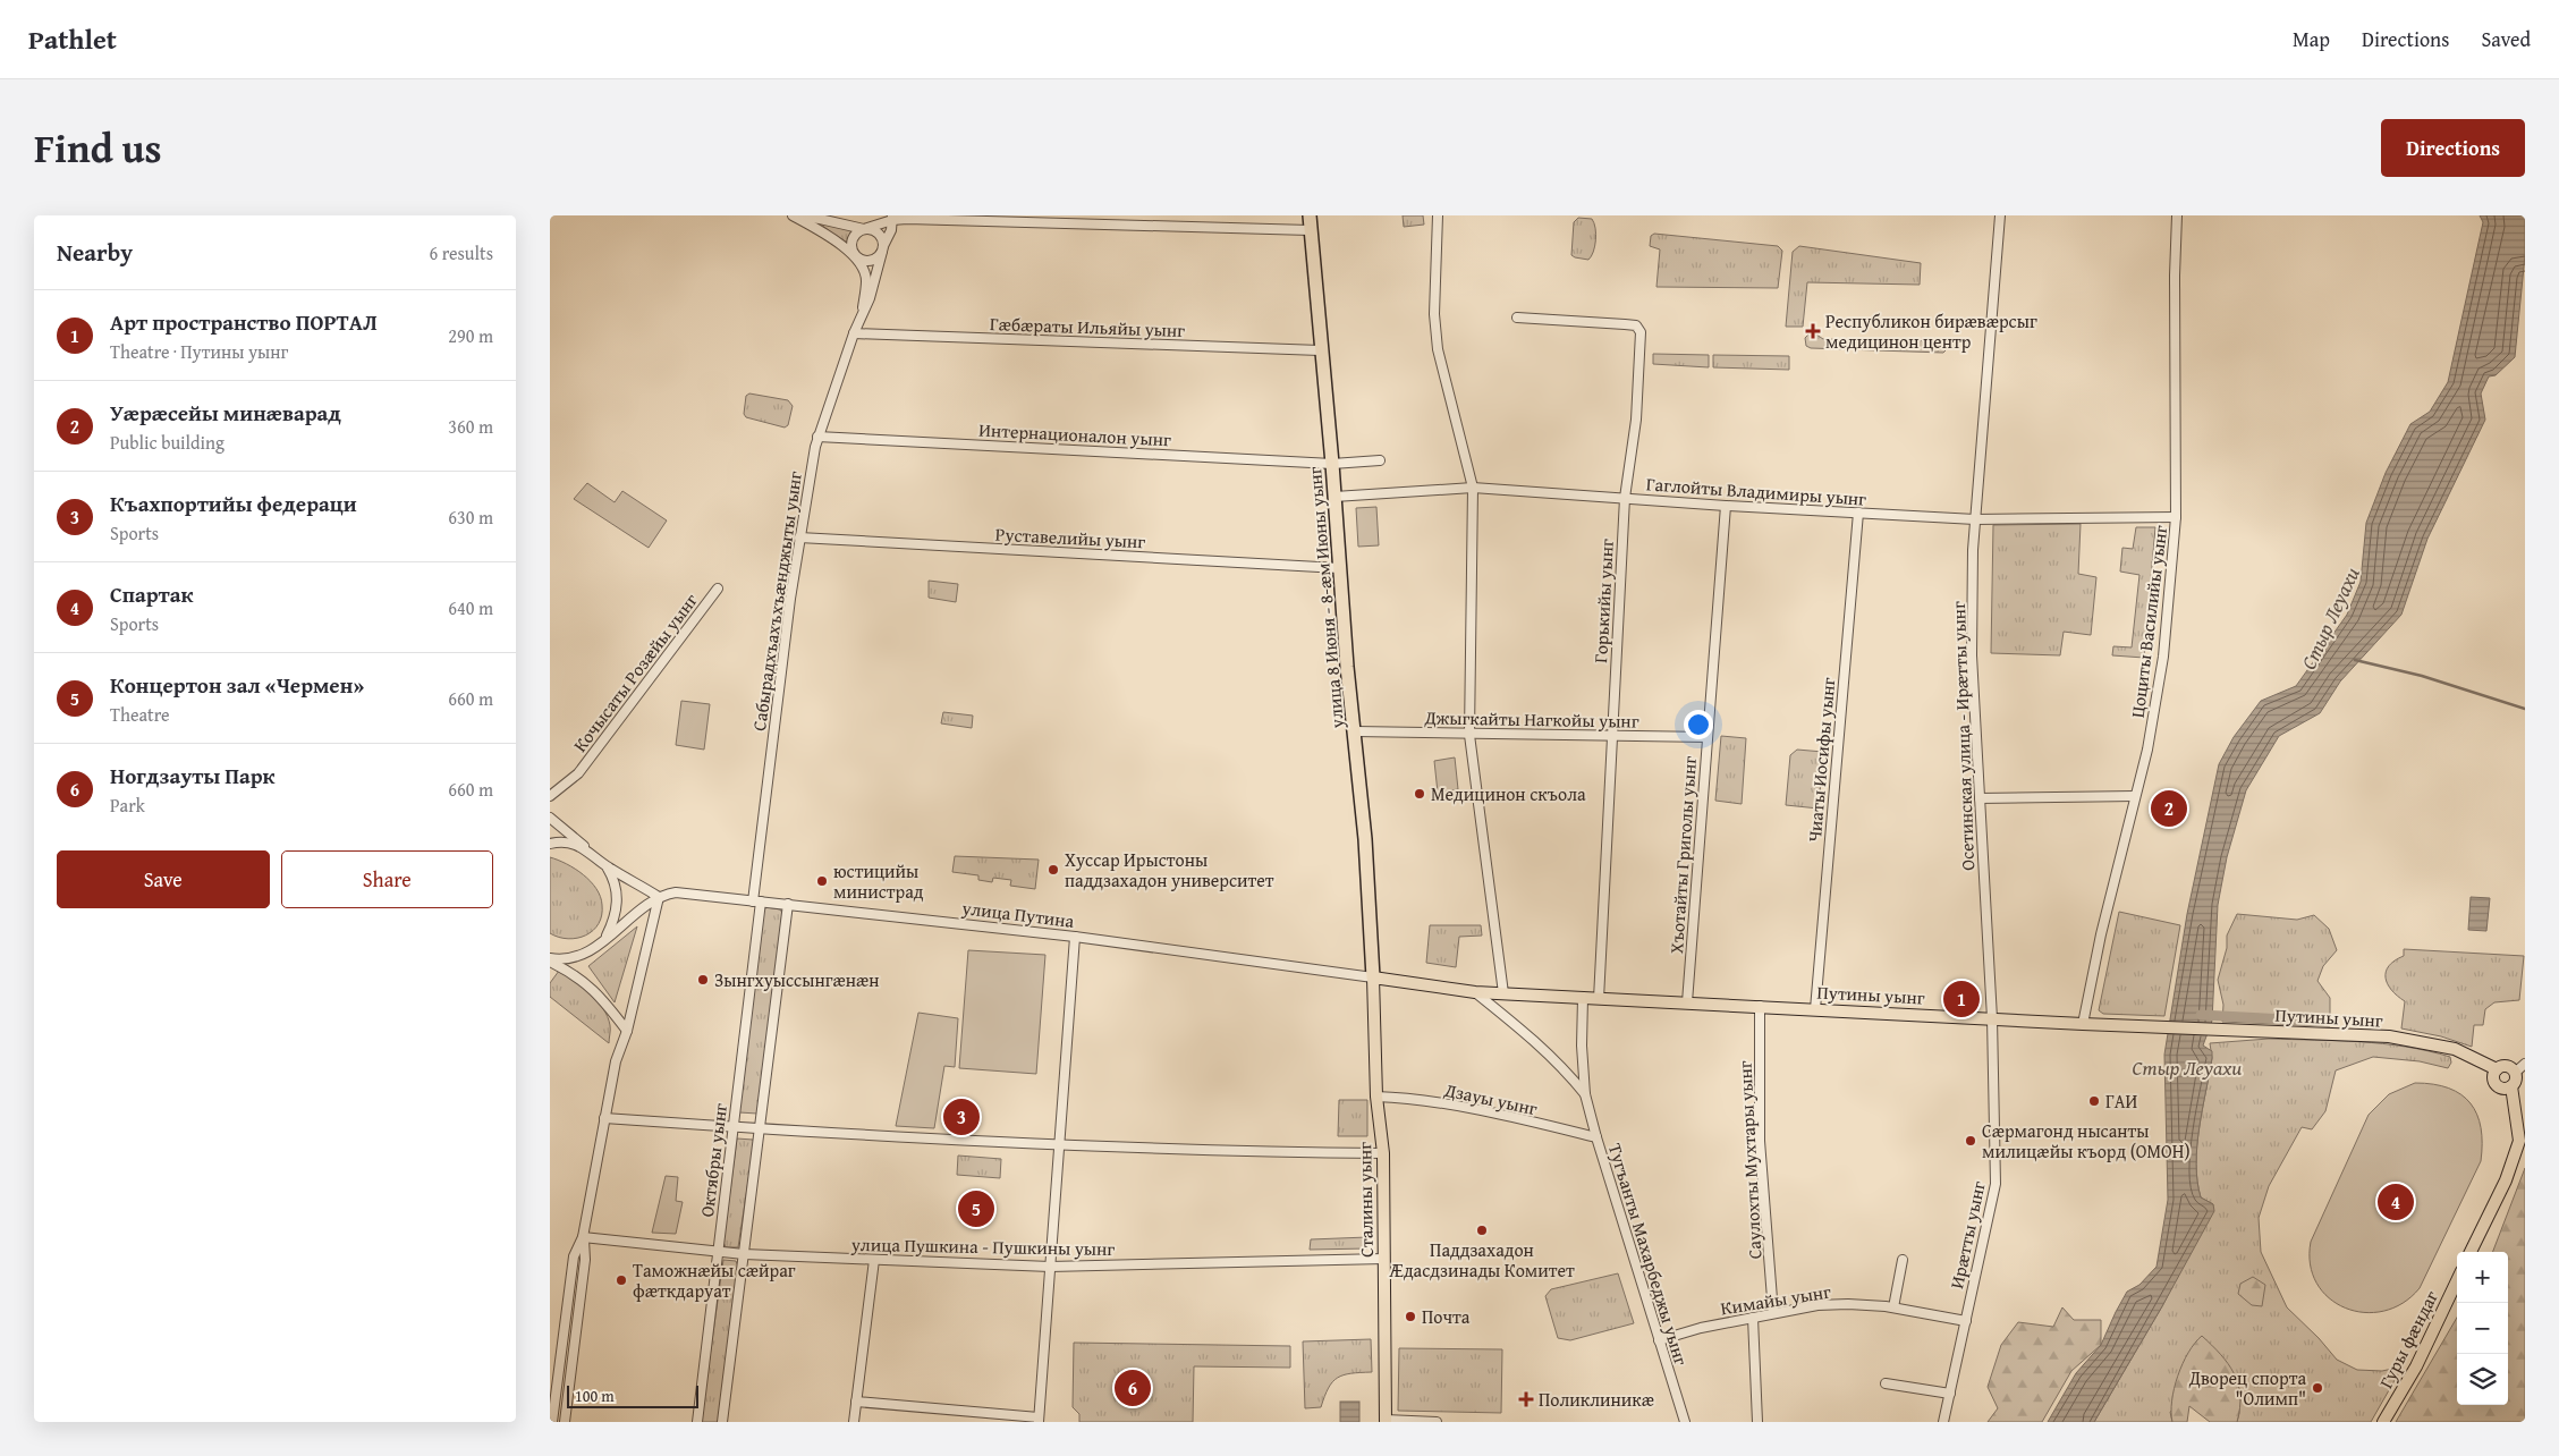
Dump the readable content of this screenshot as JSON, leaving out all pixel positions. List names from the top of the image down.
{
  "streets": {
    "highway": ["улица 8 Июня - 8-ӕм Июны уынг"],
    "main road": ["Путины уынг", "Сталины уынг", "Гуры фӕндаг"],
    "street": [
      "Гæбæраты Ильяйы уынг",
      "Интернационалон уынг",
      "Гаглойты Владимиры уынг",
      "Руставелийы уынг",
      "Сабырадхъахъхъæнджыты уынг",
      "Горькийы уынг",
      "Цоциты Василийы уынг",
      "Кочысаты Розæйы уынг",
      "Джыгкайты Нагкойы уынг",
      "Осетинская улица - Ирæтты уынг",
      "Чиаты Иосифы уынг",
      "Хъотайты Григолы уынг",
      "улица Путина",
      "Дзауы уынг",
      "Октябры уынг",
      "Саулохты Мухтары уынг",
      "Ирæтты уынг",
      "улица Пушкина - Пушкины уынг",
      "Тугъанты Махарбеджы уынг",
      "Кимайы уынг"
    ]
  },
  "crossings": [
    ["Гæбæраты Ильяйы уынг", "улица 8 Июня - 8-ӕм Июны уынг"],
    ["Гæбæраты Ильяйы уынг", "Сабырадхъахъхъæнджыты уынг"],
    ["Интернационалон уынг", "улица 8 Июня - 8-ӕм Июны уынг"],
    ["Интернационалон уынг", "Сабырадхъахъхъæнджыты уынг"],
    ["Гаглойты Владимиры уынг", "улица 8 Июня - 8-ӕм Июны уынг"],
    ["Гаглойты Владимиры уынг", "Горькийы уынг"],
    ["Гаглойты Владимиры уынг", "Цоциты Василийы уынг"],
    ["Гаглойты Владимиры уынг", "Осетинская улица - Ирæтты уынг"],
    ["Гаглойты Владимиры уынг", "Чиаты Иосифы уынг"],
    ["Гаглойты Владимиры уынг", "Хъотайты Григолы уынг"],
    ["Руставелийы уынг", "улица 8 Июня - 8-ӕм Июны уынг"],
    ["Руставелийы уынг", "Сабырадхъахъхъæнджыты уынг"],
    ["улица 8 Июня - 8-ӕм Июны уынг", "Джыгкайты Нагкойы уынг"],
    ["улица 8 Июня - 8-ӕм Июны уынг", "улица Путина"],
    ["улица 8 Июня - 8-ӕм Июны уынг", "Путины уынг"],
    ["улица 8 Июня - 8-ӕм Июны уынг", "Сталины уынг"],
    ["Сабырадхъахъхъæнджыты уынг", "улица Путина"],
    ["Сабырадхъахъхъæнджыты уынг", "Октябры уынг"],
    ["Горькийы уынг", "Джыгкайты Нагкойы уынг"],
    ["Горькийы уынг", "Путины уынг"],
    ["Цоциты Василийы уынг", "Путины уынг"],
    ["Джыгкайты Нагкойы уынг", "Хъотайты Григолы уынг"],
    ["Осетинская улица - Ирæтты уынг", "Путины уынг"],
    ["Осетинская улица - Ирæтты уынг", "Ирæтты уынг"],
    ["Чиаты Иосифы уынг", "Путины уынг"],
    ["Хъотайты Григолы уынг", "Путины уынг"],
    ["улица Путина", "Путины уынг"],
    ["улица Путина", "Октябры уынг"],
    ["улица Путина", "Сталины уынг"],
    ["Путины уынг", "Саулохты Мухтары уынг"],
    ["Путины уынг", "Сталины уынг"],
    ["Путины уынг", "Ирæтты уынг"],
    ["Путины уынг", "Тугъанты Махарбеджы уынг"],
    ["Дзауы уынг", "Сталины уынг"],
    ["Дзауы уынг", "Тугъанты Махарбеджы уынг"],
    ["Октябры уынг", "улица Пушкина - Пушкины уынг"],
    ["Саулохты Мухтары уынг", "Кимайы уынг"],
    ["Сталины уынг", "улица Пушкина - Пушкины уынг"],
    ["Ирæтты уынг", "Кимайы уынг"],
    ["Тугъанты Махарбеджы уынг", "Кимайы уынг"]
  ],
  "water": ["Стыр Леуахи"],
  "places": {
    "health": ["Республикон бирæвæрсыг медицинон центр", "Поликлиникæ"],
    "other": [
      "Медицинон скъола",
      "Хуссар Ирыстоны паддзахадон университет",
      "юстицийы министрад",
      "Зынгхуыссынгæнæн",
      "ГАИ",
      "Сæрмагонд нысанты милицæйы къорд (ОМОН)",
      "Паддзахадон Æдасдзинады Комитет",
      "Таможнæйы сæйраг фæткдаруат",
      "Почта",
      "Дворец спорта \"Олимп\""
    ]
  },
  "scale_bar": "100 m",
  "page": {
    "header": "Pathlet",
    "nav": ["Map", "Directions", "Saved"],
    "title": "Find us",
    "buttons": [
      "Directions",
      ["Save", "Share"]
    ],
    "heading": ["Nearby", "6 results"],
    "list": [
      {
        "mark": "1",
        "name": "Арт пространство ПОРТАЛ",
        "note": "Theatre · Путины уынг",
        "value": "290 m"
      },
      {
        "mark": "2",
        "name": "Уæрæсейы минæварад",
        "note": "Public building",
        "value": "360 m"
      },
      {
        "mark": "3",
        "name": "Къахпортийы федераци",
        "note": "Sports",
        "value": "630 m"
      },
      {
        "mark": "4",
        "name": "Спартак",
        "note": "Sports",
        "value": "640 m"
      },
      {
        "mark": "5",
        "name": "Концертон зал «Чермен»",
        "note": "Theatre",
        "value": "660 m"
      },
      {
        "mark": "6",
        "name": "Ногдзауты Парк",
        "note": "Park",
        "value": "660 m"
      }
    ],
    "pins": [
      "2",
      "1",
      "3",
      "4",
      "5",
      "6"
    ],
    "map_buttons": ["+", "−"],
    "scale": "100 m"
  }
}
